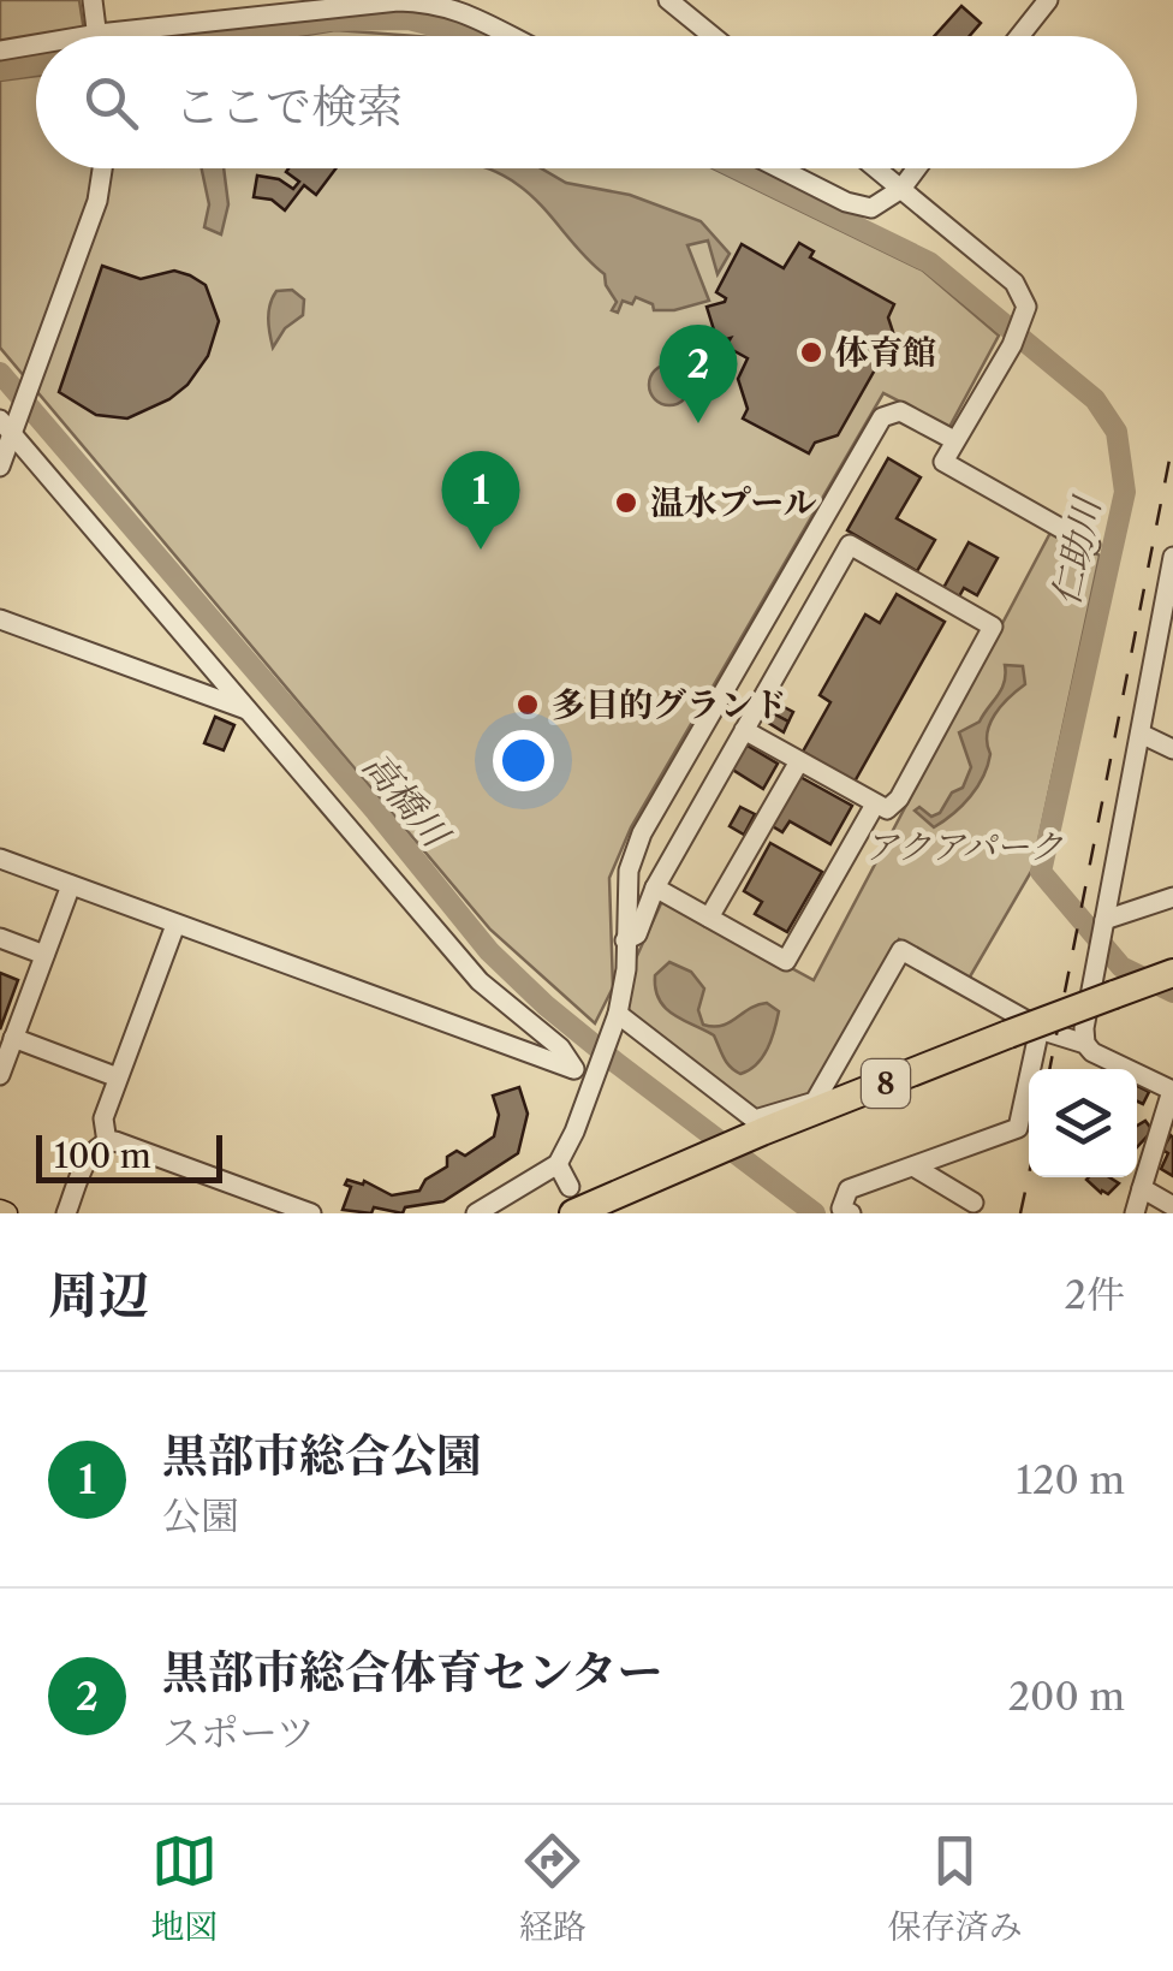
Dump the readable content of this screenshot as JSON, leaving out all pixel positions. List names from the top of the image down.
{
  "streets": {
    "highway": ["8"]
  },
  "water": ["仁助川", "高橋川"],
  "parks": ["アクアパーク"],
  "places": ["体育館", "温水プール", "多目的グランド"],
  "scale_bar": "100 m",
  "page": {
    "search": "ここで検索",
    "pins": ["2", "1"],
    "scale": "100 m",
    "heading": ["周辺", "2件"],
    "list": [
      {
        "mark": "1",
        "name": "黒部市総合公園",
        "note": "公園",
        "value": "120 m"
      },
      {
        "mark": "2",
        "name": "黒部市総合体育センター",
        "note": "スポーツ",
        "value": "200 m"
      }
    ],
    "nav": ["地図", "経路", "保存済み"]
  }
}
